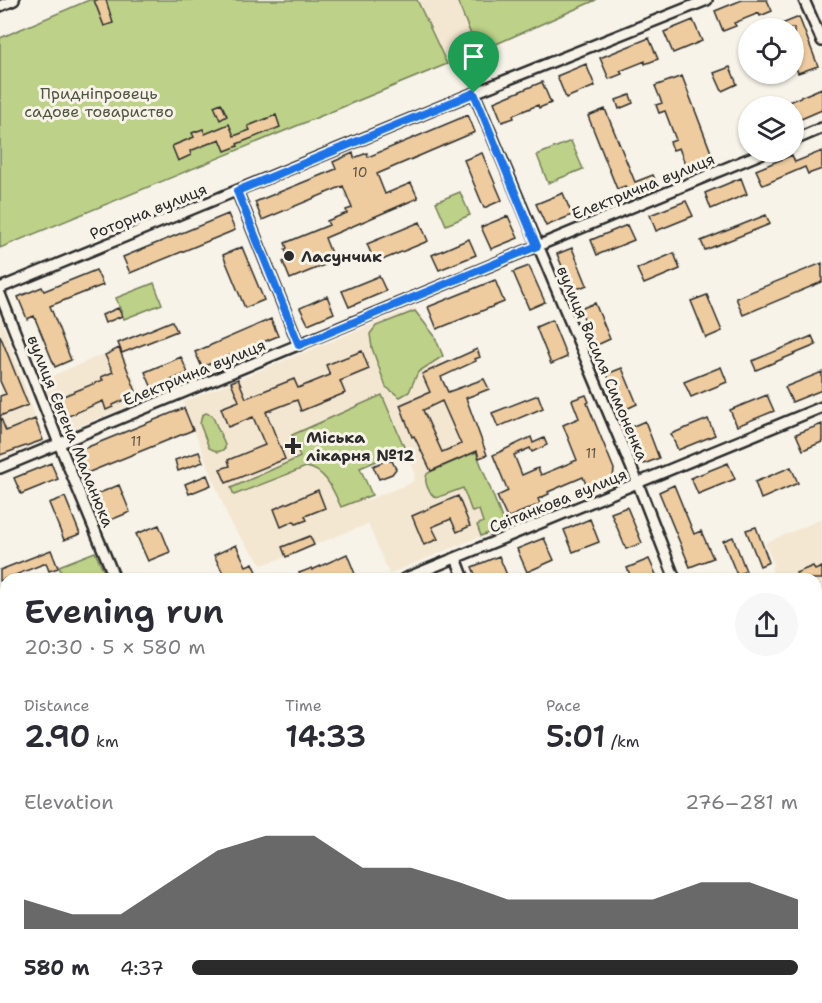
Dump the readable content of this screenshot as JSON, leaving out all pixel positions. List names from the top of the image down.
{
  "streets": {
    "street": [
      "Електрична вулиця",
      "Роторна вулиця",
      "вулиця Василя Симоненка",
      "вулиця Євгена Маланюка",
      "Світанкова вулиця"
    ]
  },
  "crossings": [
    ["Електрична вулиця", "вулиця Василя Симоненка"],
    ["Електрична вулиця", "вулиця Євгена Маланюка"],
    ["Роторна вулиця", "вулиця Василя Симоненка"],
    ["вулиця Василя Симоненка", "Світанкова вулиця"]
  ],
  "parks": ["Придніпровець садове товариство"],
  "places": {
    "other": ["Ласунчик"],
    "health": ["Міська лікарня №12"]
  },
  "house_numbers": ["10", "11", "11"],
  "page": {
    "heading": ["Evening run", "20:30 · 5 × 580 m"],
    "stats": [
      ["Distance", "2.90 km"],
      ["Time", "14:33"],
      ["Pace", "5:01 /km"]
    ],
    "chart": ["Elevation", "276–281 m"],
    "list": [
      {
        "name": "580 m",
        "note": "4:37"
      }
    ]
  }
}
